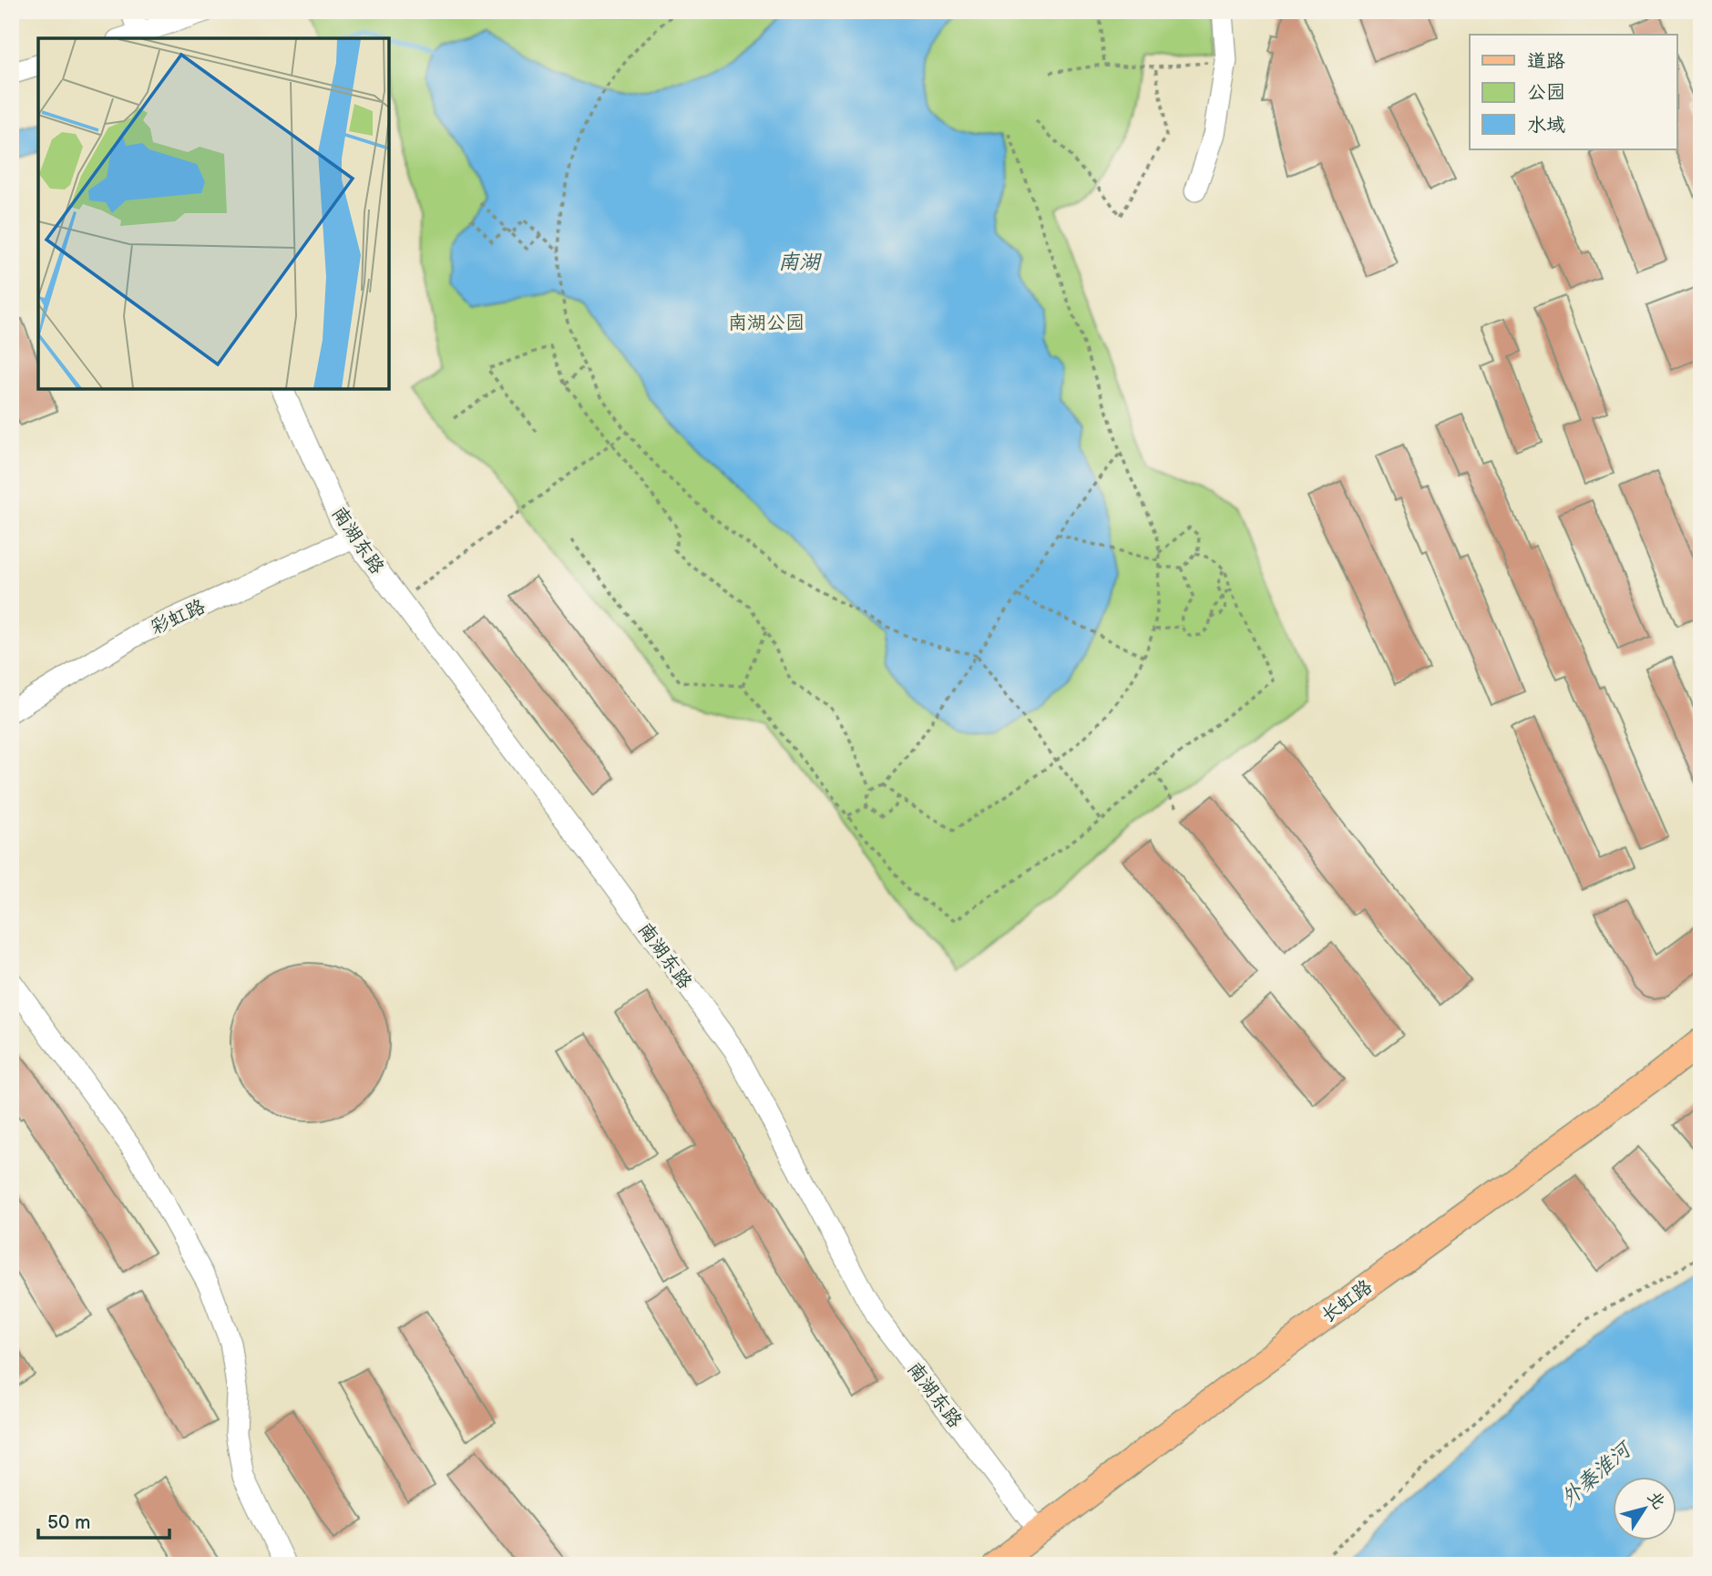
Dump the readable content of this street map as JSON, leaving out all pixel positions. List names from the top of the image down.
{
  "streets": {
    "main road": ["长虹路"],
    "street": ["南湖东路", "彩虹路"]
  },
  "crossings": [
    ["南湖东路", "彩虹路"],
    ["南湖东路", "长虹路"]
  ],
  "water": ["南湖", "外秦淮河"],
  "parks": ["南湖公园"],
  "legend": ["道路", "公园", "水域"],
  "scale_bar": "50 m",
  "north": "top right"
}
